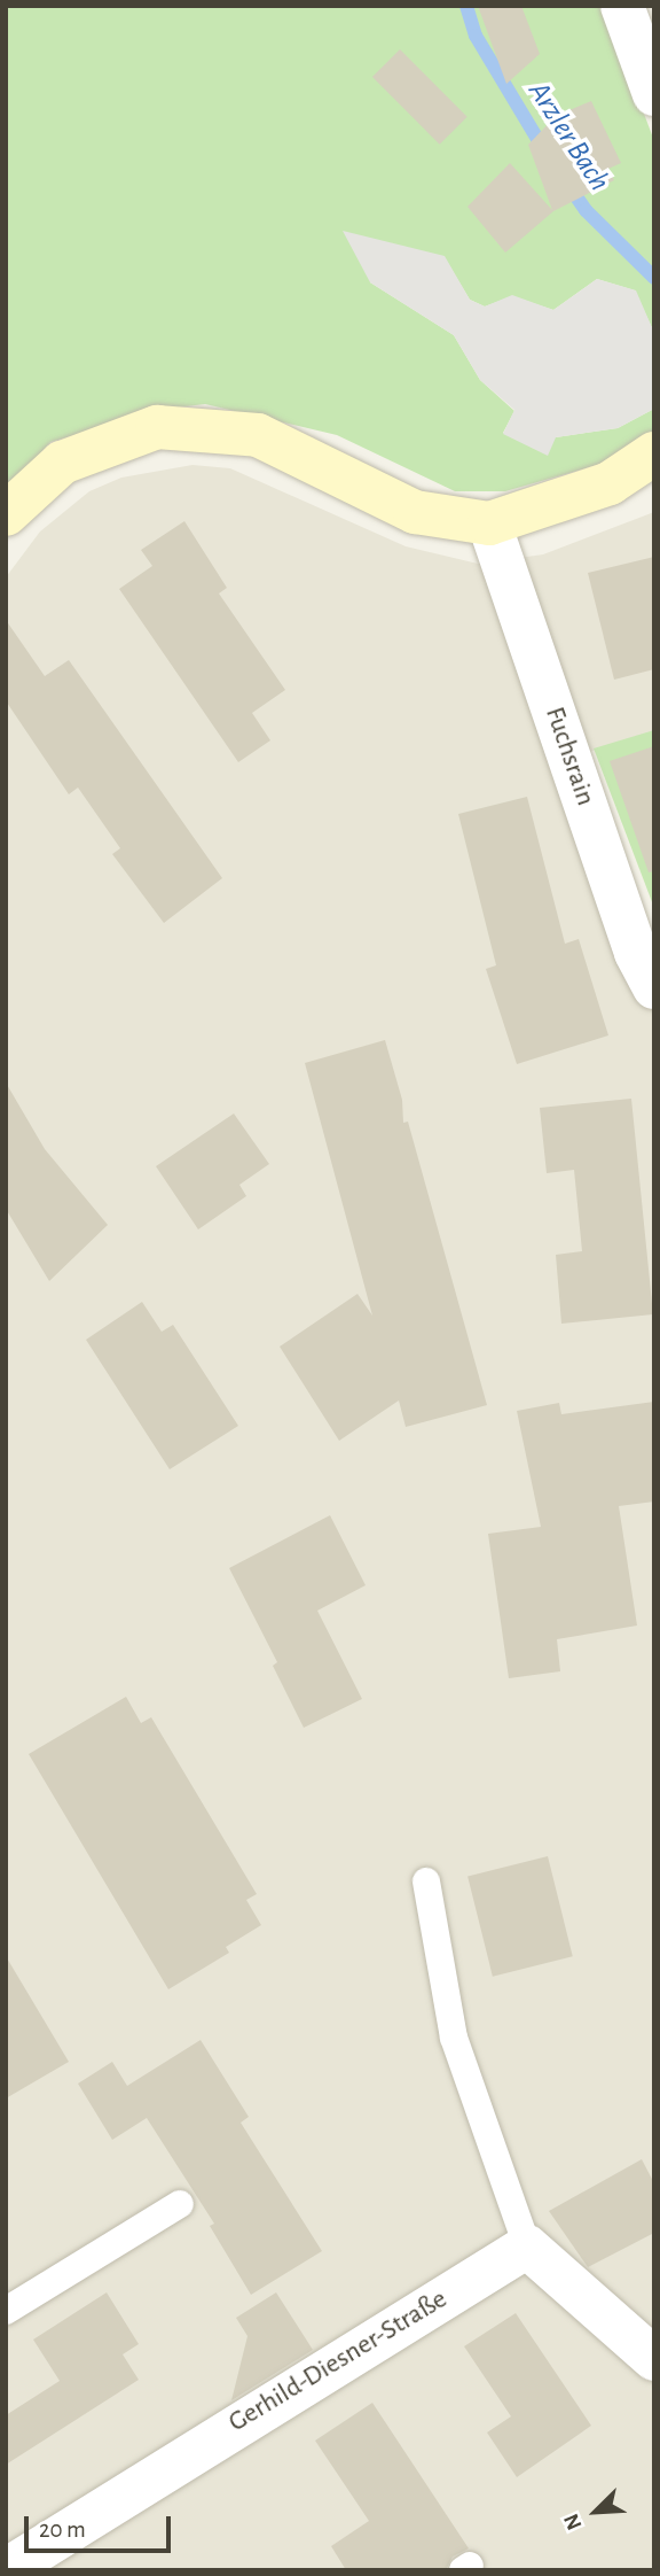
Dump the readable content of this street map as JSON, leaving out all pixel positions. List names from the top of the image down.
{
  "streets": {
    "street": ["Fuchsrain", "Gerhild-Diesner-Straße"]
  },
  "water": ["Arzler Bach"],
  "scale_bar": "20 m",
  "north": "bottom left"
}
